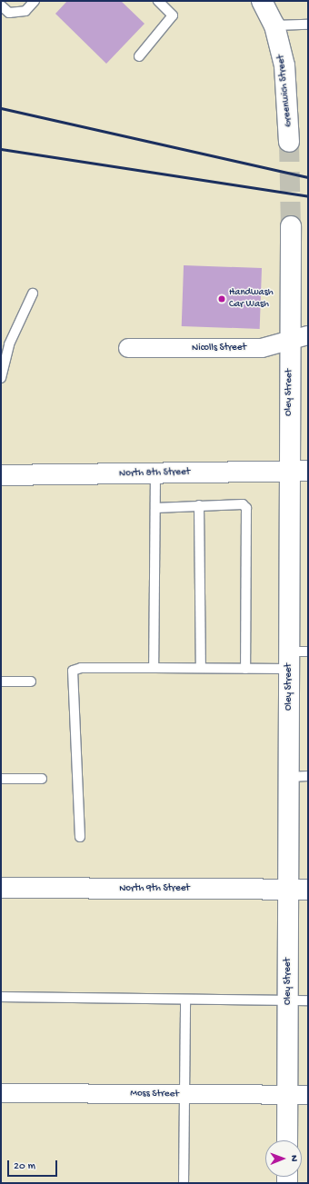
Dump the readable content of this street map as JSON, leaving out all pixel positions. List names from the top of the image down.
{
  "streets": {
    "street": [
      "Greenwich Street",
      "Nicolls Street",
      "Oley Street",
      "North 8th Street",
      "North 9th Street",
      "Moss Street"
    ]
  },
  "crossings": [
    ["Nicolls Street", "Oley Street"],
    ["Oley Street", "North 8th Street"],
    ["Oley Street", "North 9th Street"],
    ["Oley Street", "Moss Street"]
  ],
  "places": ["Handwash Car Wash"],
  "scale_bar": "20 m",
  "north": "right"
}
